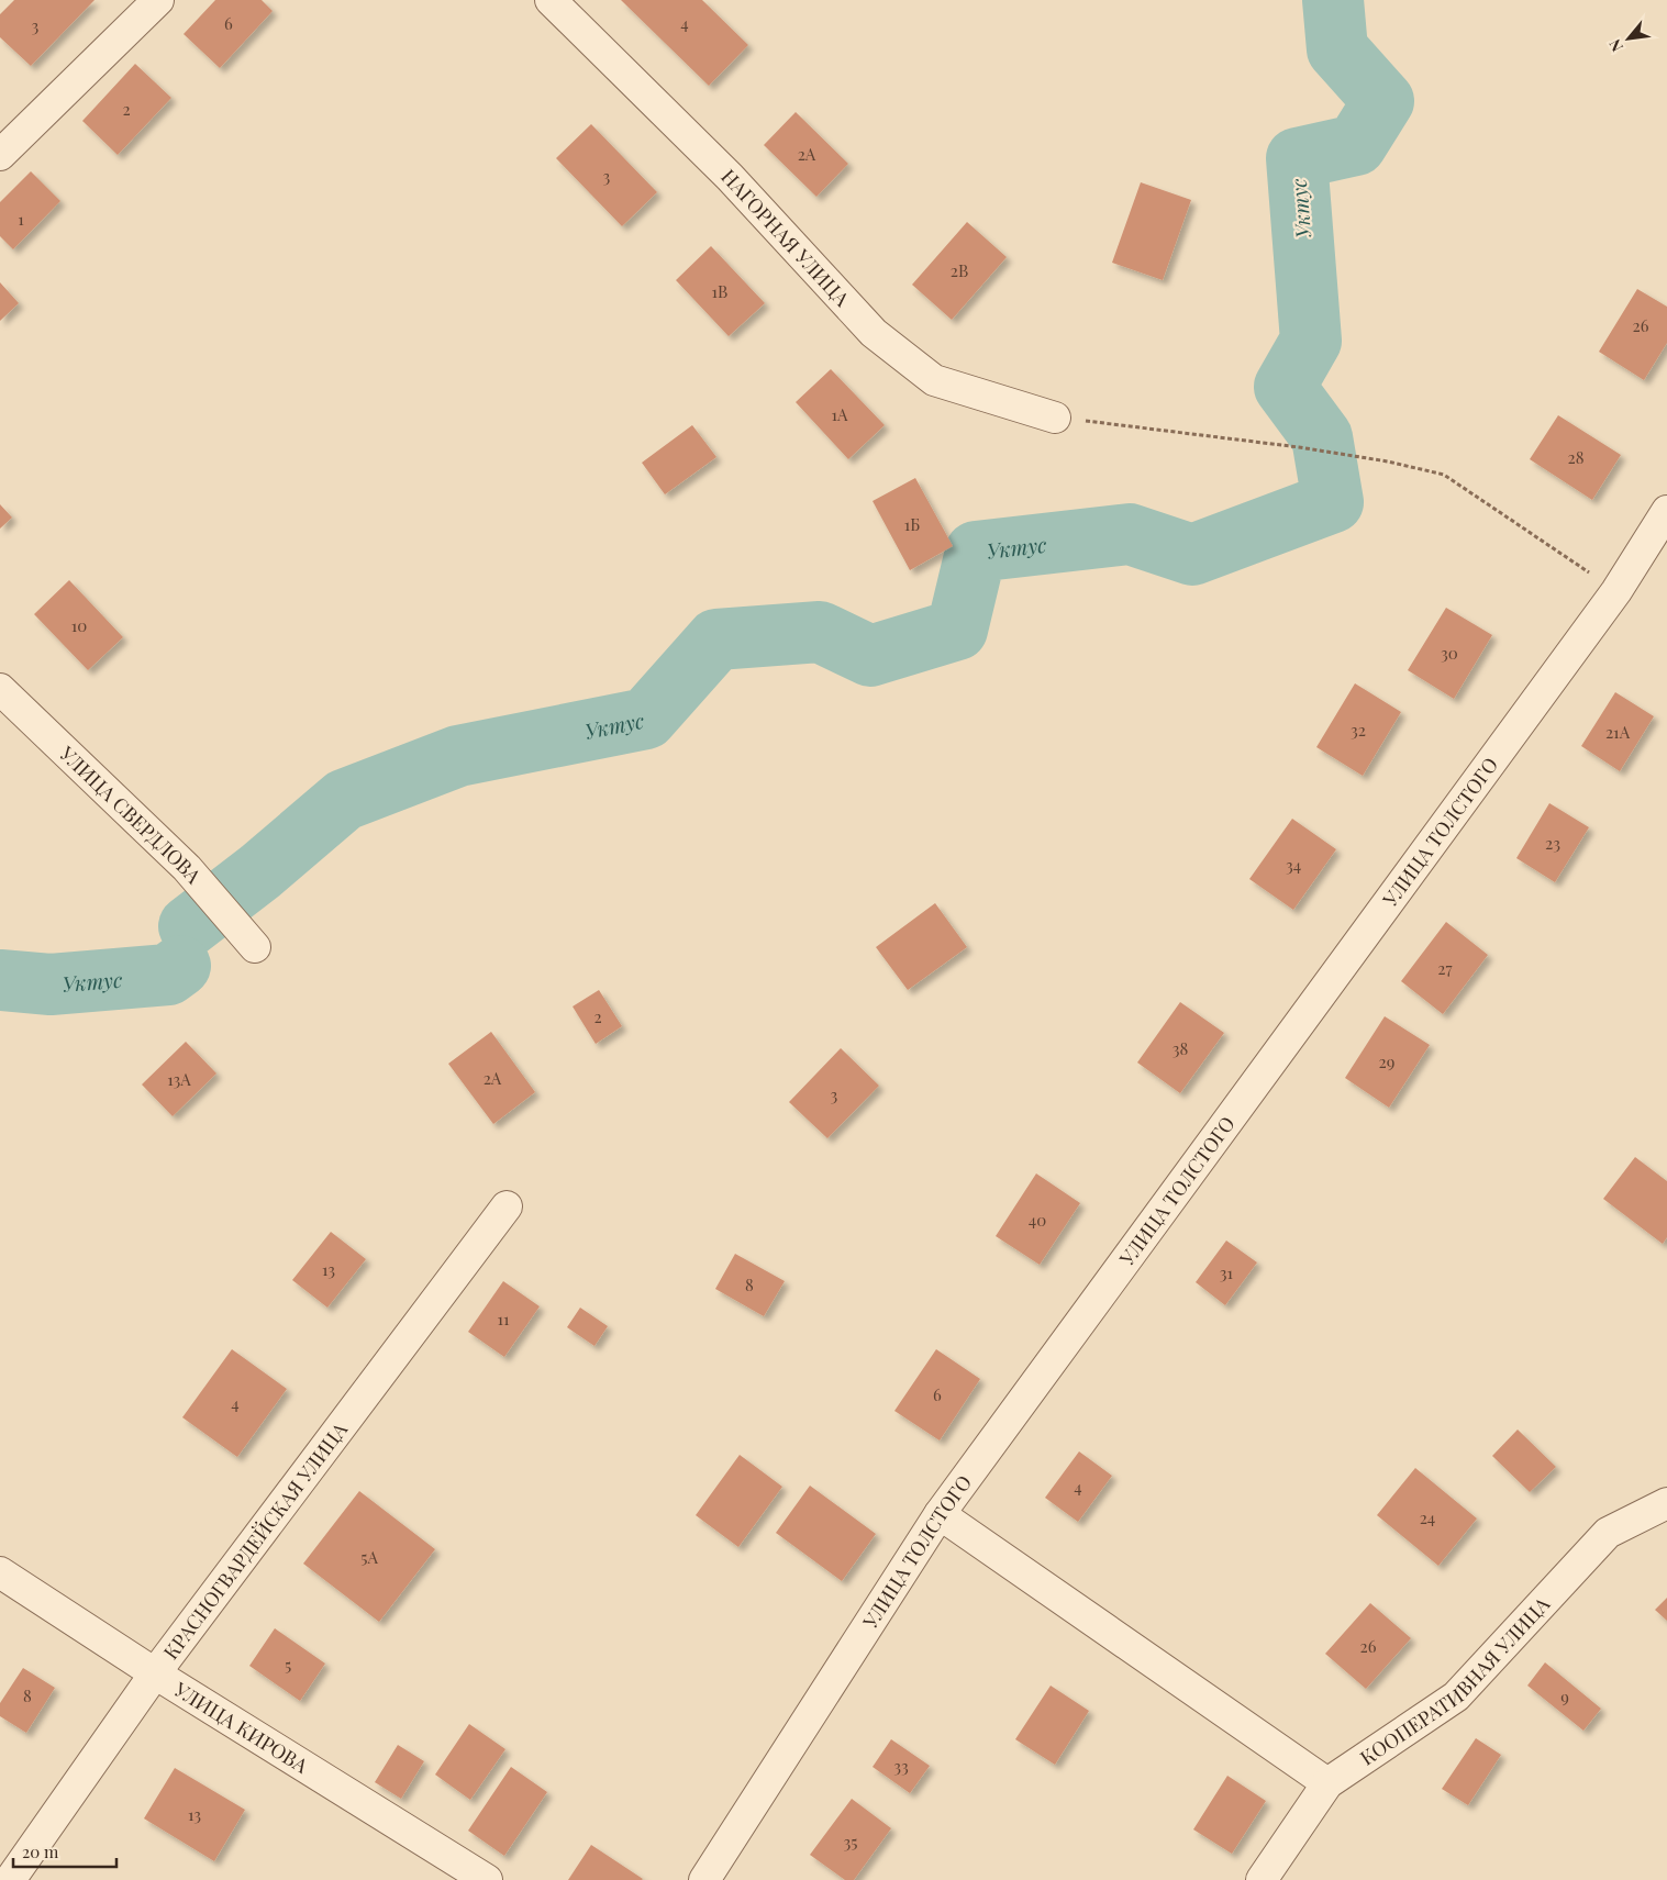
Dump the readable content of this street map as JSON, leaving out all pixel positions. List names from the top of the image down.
{
  "streets": {
    "street": [
      "НАГОРНАЯ УЛИЦА",
      "УЛИЦА СВЕРДЛОВА",
      "УЛИЦА ТОЛСТОГО",
      "КРАСНОГВАРДЕЙСКАЯ УЛИЦА",
      "КООПЕРАТИВНАЯ УЛИЦА",
      "УЛИЦА КИРОВА"
    ]
  },
  "crossings": [
    ["КРАСНОГВАРДЕЙСКАЯ УЛИЦА", "УЛИЦА КИРОВА"]
  ],
  "water": ["Уктус"],
  "house_numbers": [
    "6",
    "4",
    "3",
    "2",
    "2А",
    "3",
    "1",
    "2В",
    "1В",
    "26",
    "1А",
    "28",
    "1Б",
    "10",
    "30",
    "32",
    "21А",
    "23",
    "34",
    "27",
    "2",
    "38",
    "29",
    "2А",
    "13А",
    "3",
    "40",
    "13",
    "31",
    "8",
    "11",
    "6",
    "4",
    "4",
    "24",
    "5А",
    "26",
    "5",
    "8",
    "9",
    "33",
    "13",
    "35"
  ],
  "scale_bar": "20 m",
  "north": "bottom left"
}
